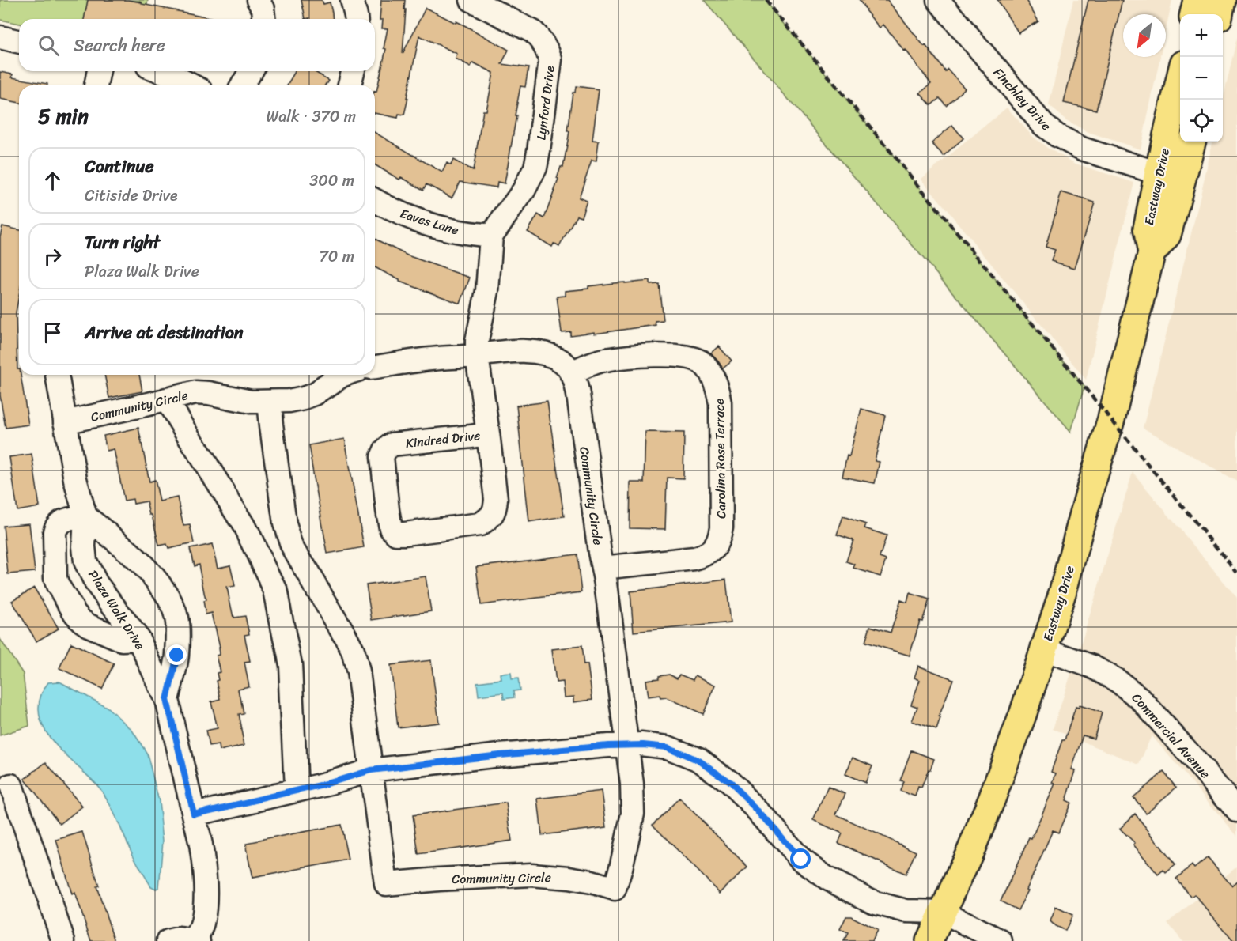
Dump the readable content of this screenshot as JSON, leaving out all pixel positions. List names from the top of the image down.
{
  "streets": {
    "main road": ["Eastway Drive"],
    "street": [
      "Finchley Drive",
      "Lynford Drive",
      "Eaves Lane",
      "Community Circle",
      "Kindred Drive",
      "Carolina Rose Terrace",
      "Plaza Walk Drive",
      "Commercial Avenue"
    ]
  },
  "crossings": [
    ["Finchley Drive", "Eastway Drive"],
    ["Lynford Drive", "Eaves Lane"],
    ["Lynford Drive", "Kindred Drive"],
    ["Eastway Drive", "Commercial Avenue"],
    ["Eaves Lane", "Kindred Drive"],
    ["Community Circle", "Carolina Rose Terrace"],
    ["Community Circle", "Plaza Walk Drive"]
  ],
  "north": "bottom left",
  "page": {
    "map_buttons": ["+", "−"],
    "search": "Search here",
    "heading": ["5 min", "Walk · 370 m"],
    "list": [
      ["Continue", "Citiside Drive", "300 m"],
      ["Turn right", "Plaza Walk Drive", "70 m"],
      "Arrive at destination"
    ]
  }
}
